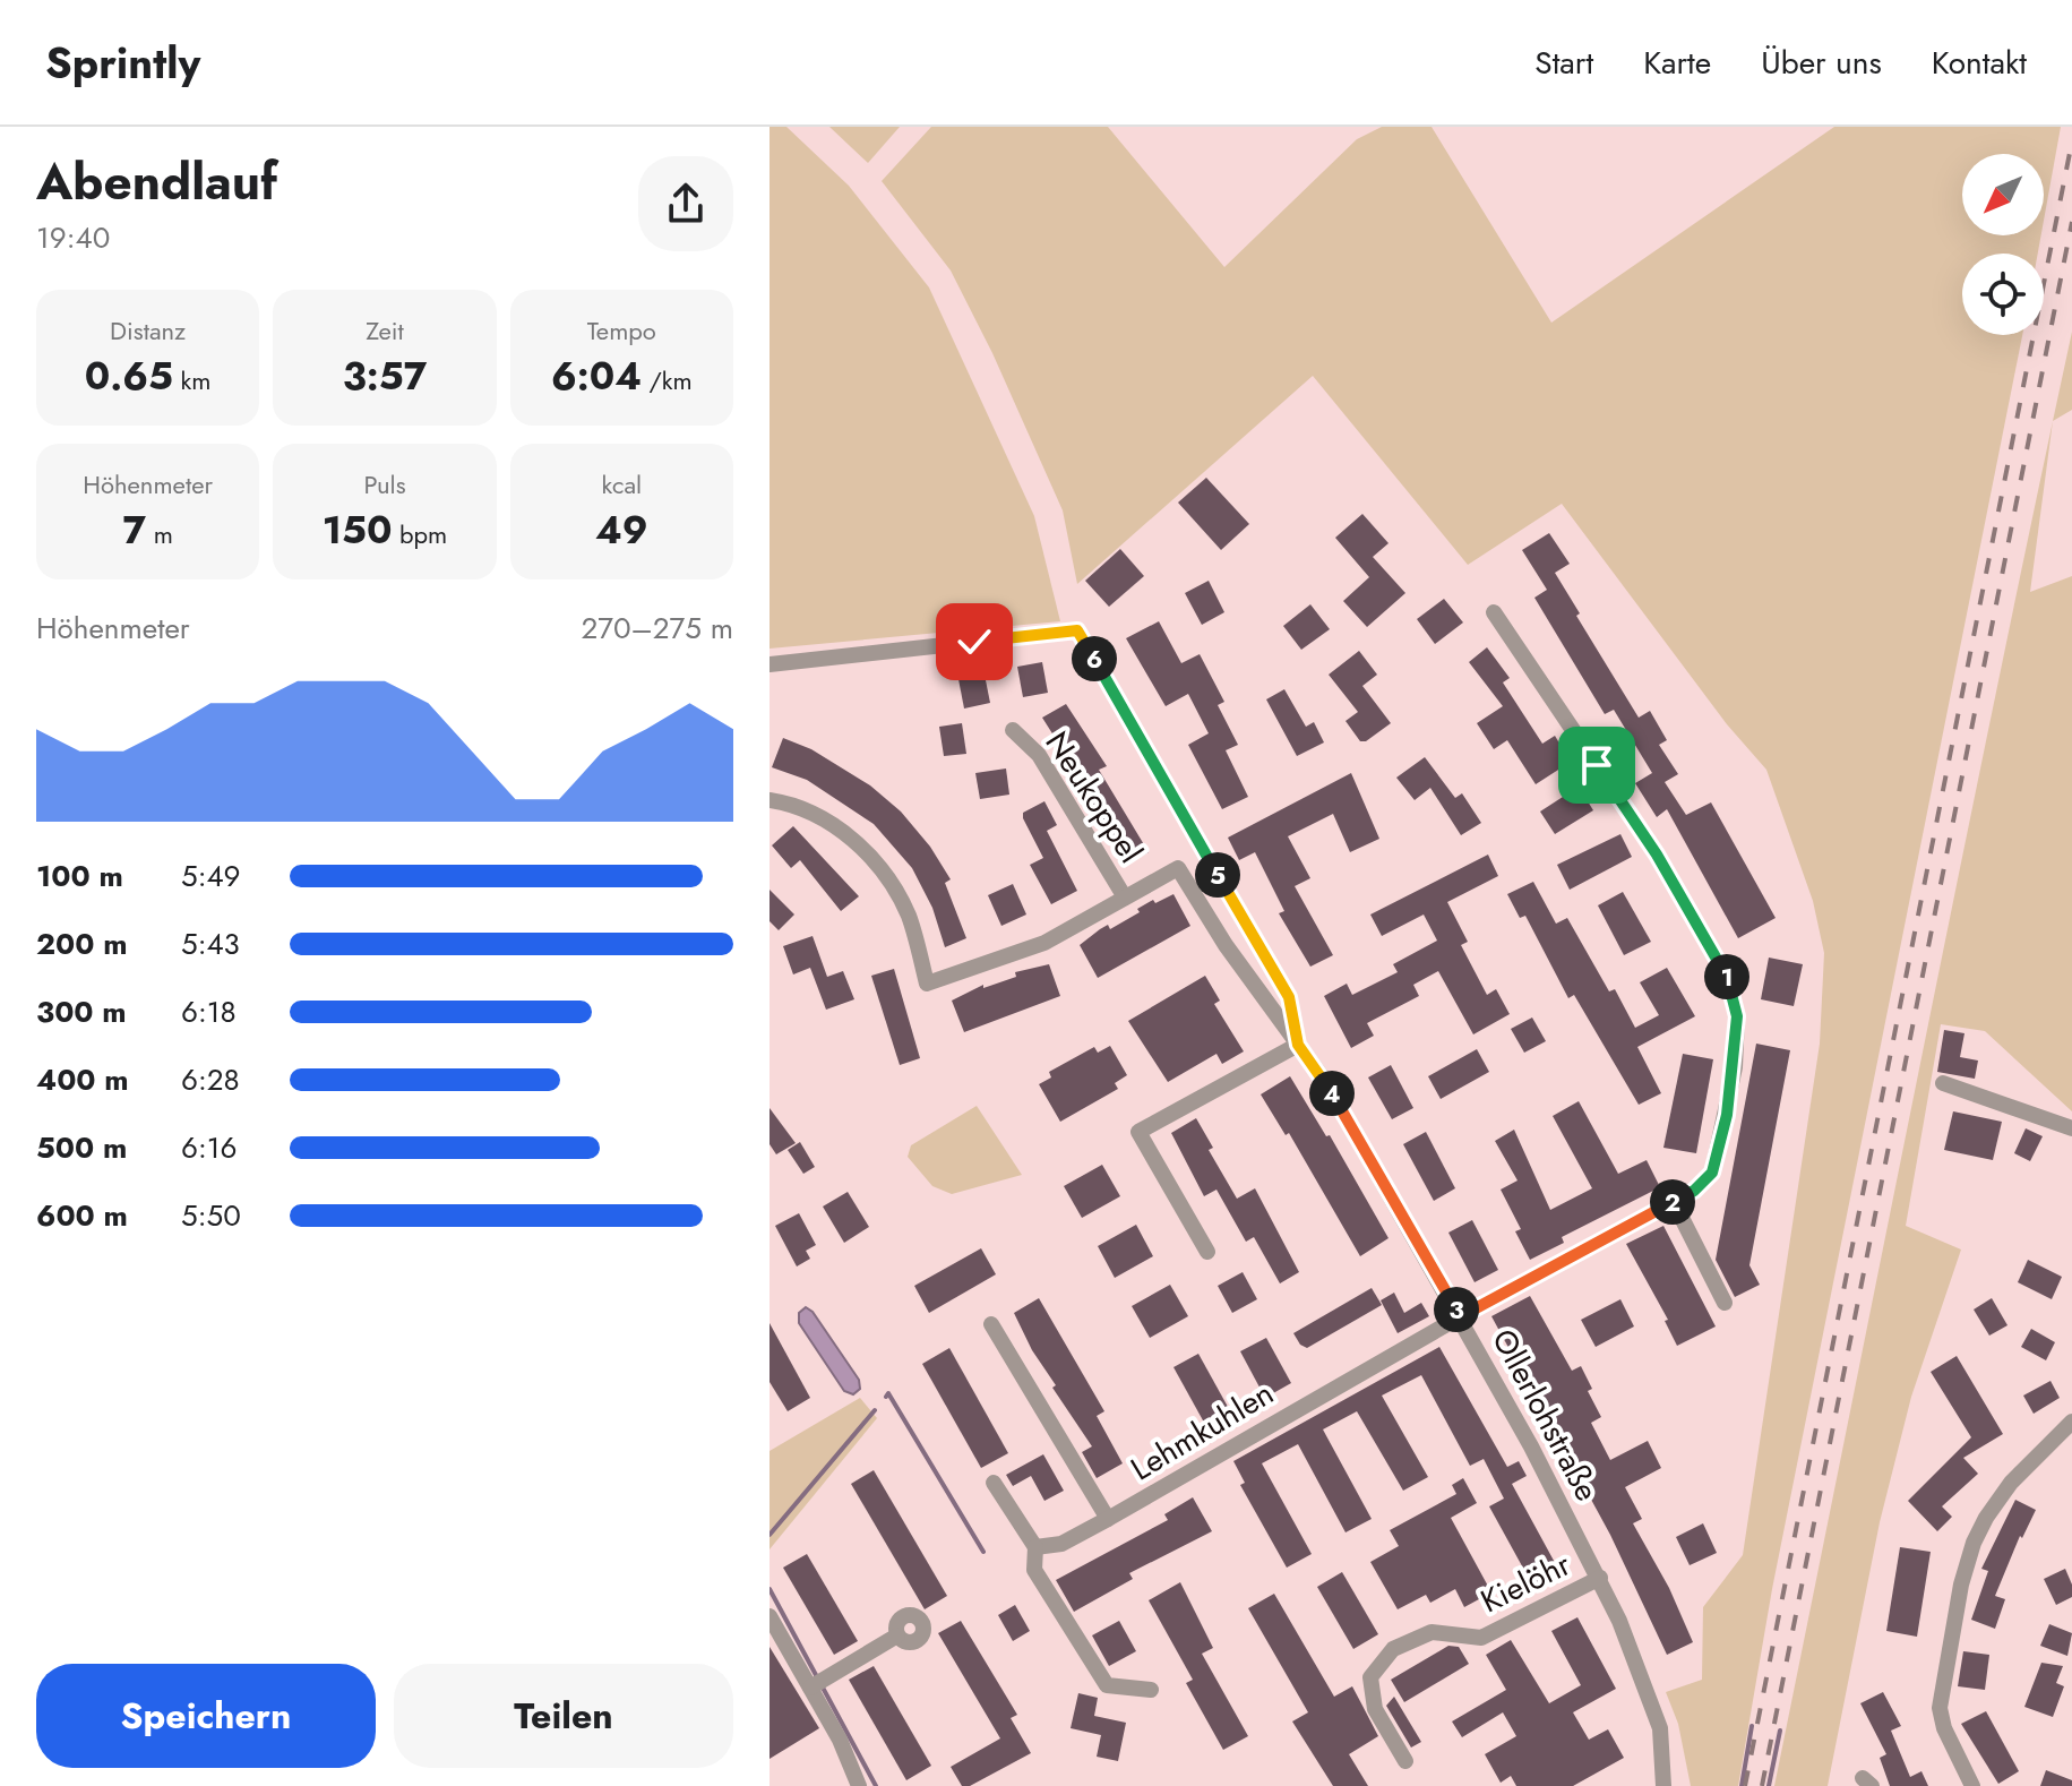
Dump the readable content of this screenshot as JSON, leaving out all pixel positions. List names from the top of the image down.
{
  "streets": {
    "street": [
      "Neukoppel",
      "Ollerlohstraße",
      "Lehmkuhlen",
      "Kielöhr"
    ]
  },
  "crossings": [
    ["Neukoppel", "Ollerlohstraße"],
    ["Ollerlohstraße", "Lehmkuhlen"],
    ["Ollerlohstraße", "Kielöhr"]
  ],
  "north": "bottom left",
  "page": {
    "header": "Sprintly",
    "nav": [
      "Start",
      "Karte",
      "Über uns",
      "Kontakt"
    ],
    "heading": ["Abendlauf", "19:40"],
    "stats": [
      ["Distanz", "0.65 km"],
      ["Zeit", "3:57"],
      ["Tempo", "6:04 /km"],
      ["Höhenmeter", "7 m"],
      ["Puls", "150 bpm"],
      ["kcal", "49"]
    ],
    "chart": ["Höhenmeter", "270–275 m"],
    "pins": [
      "6",
      "5",
      "1",
      "4",
      "2",
      "3"
    ],
    "list": [
      {
        "name": "100 m",
        "note": "5:49"
      },
      {
        "name": "200 m",
        "note": "5:43"
      },
      {
        "name": "300 m",
        "note": "6:18"
      },
      {
        "name": "400 m",
        "note": "6:28"
      },
      {
        "name": "500 m",
        "note": "6:16"
      },
      {
        "name": "600 m",
        "note": "5:50"
      }
    ],
    "buttons": ["Speichern", "Teilen"]
  }
}
